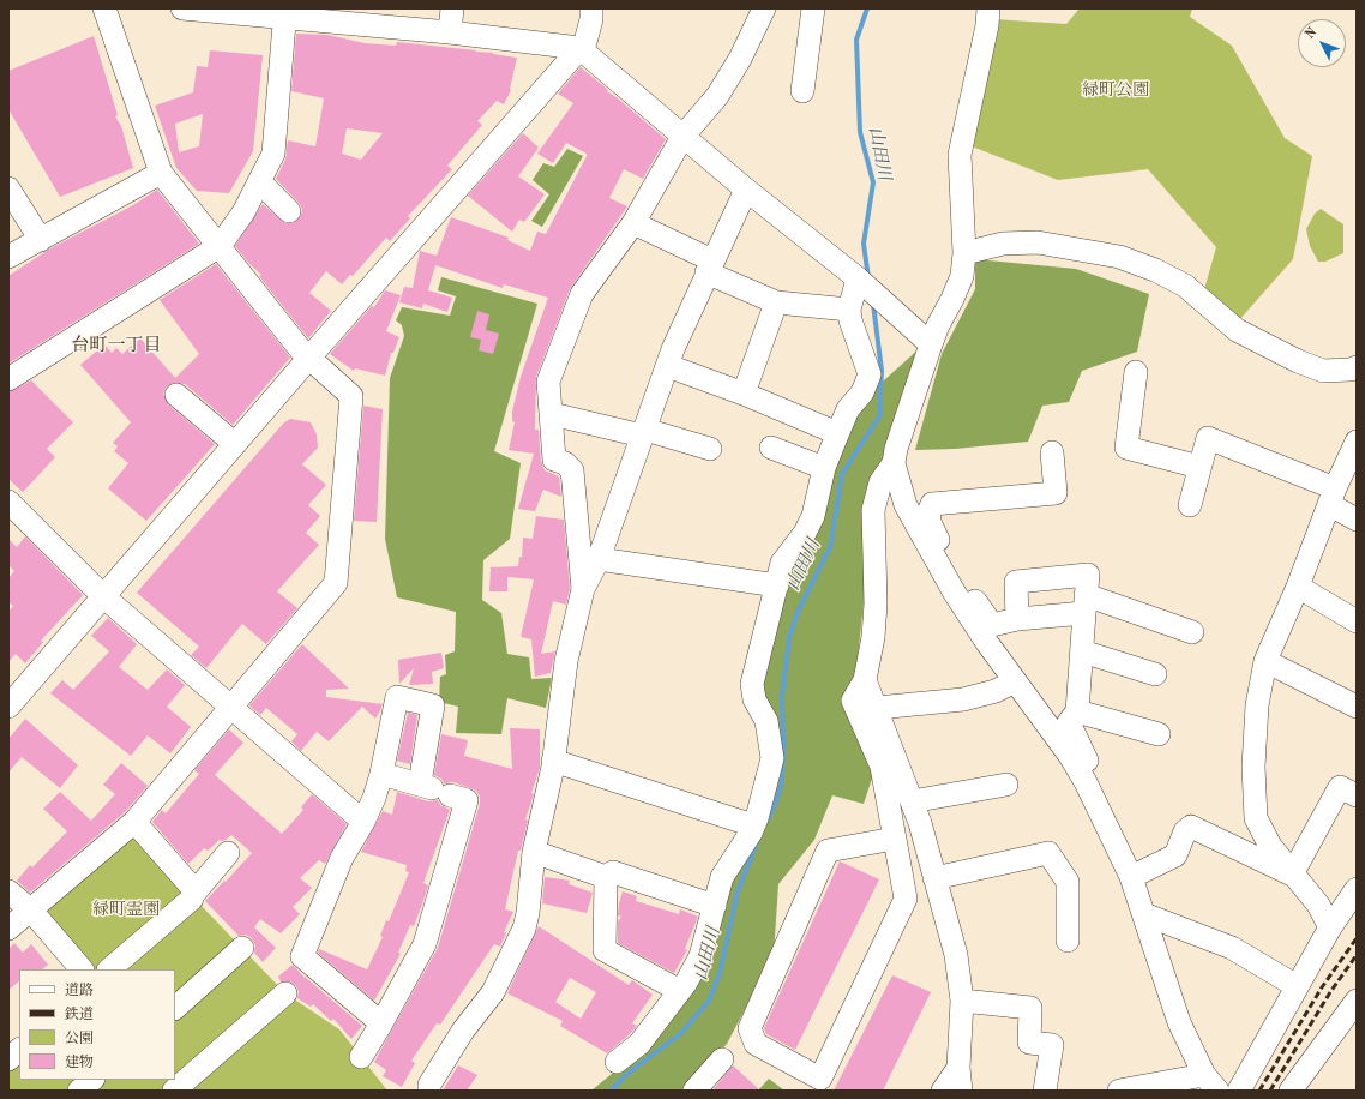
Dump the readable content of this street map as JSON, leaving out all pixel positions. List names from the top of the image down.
{
  "districts": ["台町一丁目"],
  "water": ["山田川"],
  "parks": ["緑町公園", "緑町霊園"],
  "legend": [
    "道路",
    "鉄道",
    "公園",
    "建物"
  ],
  "north": "top left"
}
